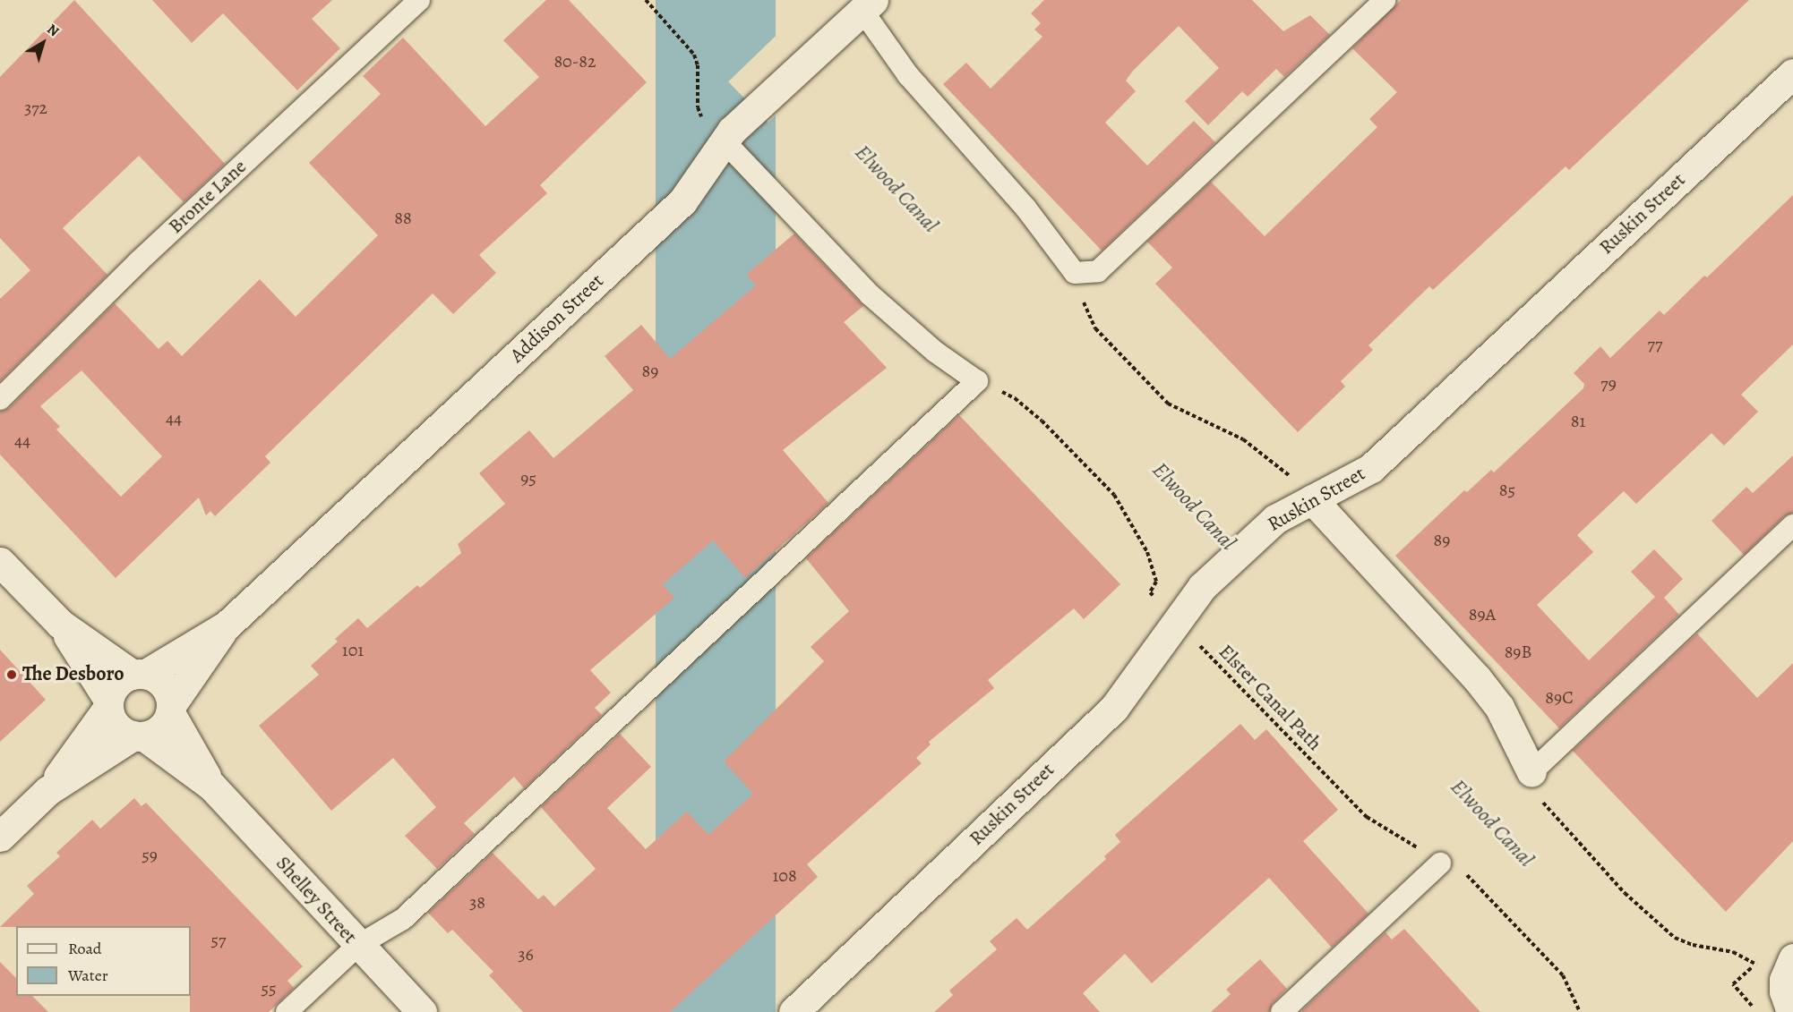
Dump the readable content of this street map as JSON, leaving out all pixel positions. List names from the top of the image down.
{
  "streets": {
    "street": ["Ruskin Street", "Addison Street", "Shelley Street"],
    "lane": ["Bronte Lane"],
    "path": ["Elster Canal Path"]
  },
  "crossings": [
    ["Ruskin Street", "Elster Canal Path"],
    ["Addison Street", "Shelley Street"]
  ],
  "water": ["Elwood Canal"],
  "places": ["The Desboro"],
  "house_numbers": [
    "80-82",
    "372",
    "88",
    "77",
    "89",
    "79",
    "44",
    "81",
    "44",
    "95",
    "85",
    "89",
    "89A",
    "101",
    "89B",
    "89C",
    "59",
    "108",
    "38",
    "57",
    "36",
    "55"
  ],
  "legend": ["Road", "Water"],
  "north": "top right"
}
